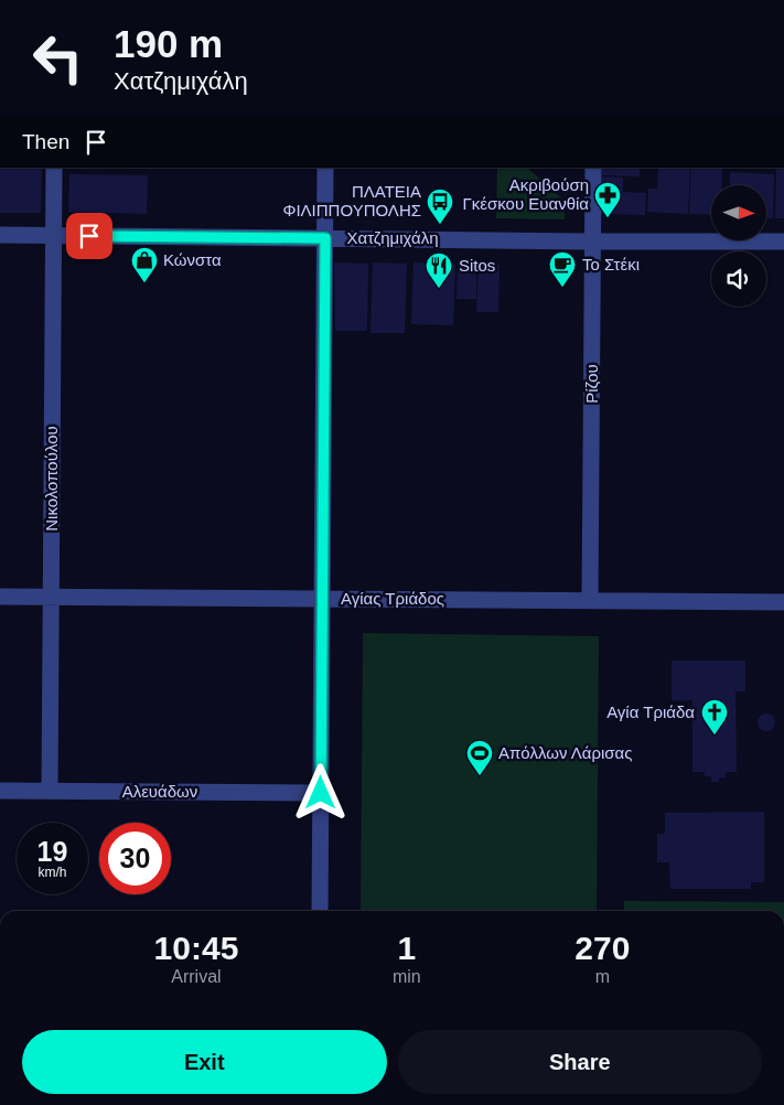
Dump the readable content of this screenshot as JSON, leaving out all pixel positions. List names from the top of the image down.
{
  "streets": {
    "street": [
      "Χατζημιχάλη",
      "Ρίζου",
      "Νικολοπούλου",
      "Αγίας Τριάδος",
      "Αλευάδων"
    ]
  },
  "crossings": [
    ["Χατζημιχάλη", "Ρίζου"],
    ["Χατζημιχάλη", "Νικολοπούλου"],
    ["Ρίζου", "Αγίας Τριάδος"],
    ["Νικολοπούλου", "Αγίας Τριάδος"],
    ["Νικολοπούλου", "Αλευάδων"]
  ],
  "places": {
    "pharmacy": ["Ακριβούση Γκέσκου Ευανθία"],
    "bus stop": ["ΠΛΑΤΕΙΑ ΦΙΛΙΠΠΟΥΠΟΛΗΣ"],
    "shop": ["Κώνστα"],
    "cafe": ["Το Στέκι"],
    "restaurant": ["Sitos"],
    "church": ["Αγία Τριάδα"],
    "sports": ["Απόλλων Λάρισας"]
  },
  "north": "right",
  "page": {
    "turn": ["190 m", "Χατζημιχάλη"],
    "then": "Then",
    "speed": "19 km/h",
    "limit": "30",
    "eta": [
      "10:45",
      "Arrival",
      "1",
      "min",
      "270",
      "m"
    ],
    "buttons": ["Exit", "Share"]
  }
}
